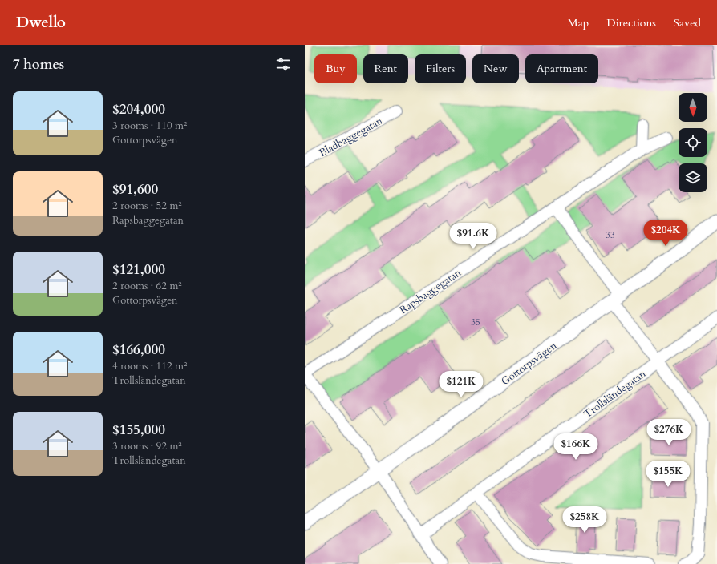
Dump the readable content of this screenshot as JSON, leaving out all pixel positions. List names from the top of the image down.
{
  "streets": {
    "street": [
      "Bladbaggegatan",
      "Rapsbaggegatan",
      "Gottorpsvägen",
      "Trollsländegatan"
    ]
  },
  "crossings": [
    ["Rapsbaggegatan", "Gottorpsvägen"],
    ["Rapsbaggegatan", "Trollsländegatan"]
  ],
  "house_numbers": ["33", "35"],
  "north": "bottom",
  "page": {
    "header": "Dwello",
    "nav": ["Map", "Directions", "Saved"],
    "heading": "7 homes",
    "chip": [
      "Buy",
      "Rent",
      "Filters",
      "New",
      "Apartment"
    ],
    "list": [
      {
        "name": "$204,000",
        "note": "3 rooms · 110 m² · Gottorpsvägen"
      },
      {
        "name": "$91,600",
        "note": "2 rooms · 52 m² · Rapsbaggegatan"
      },
      {
        "name": "$121,000",
        "note": "2 rooms · 62 m² · Gottorpsvägen"
      },
      {
        "name": "$166,000",
        "note": "4 rooms · 112 m² · Trollsländegatan"
      },
      {
        "name": "$155,000",
        "note": "3 rooms · 92 m² · Trollsländegatan"
      }
    ],
    "price": [
      "$204K",
      "$91.6K",
      "$121K",
      "$276K",
      "$166K",
      "$155K",
      "$258K"
    ]
  }
}
